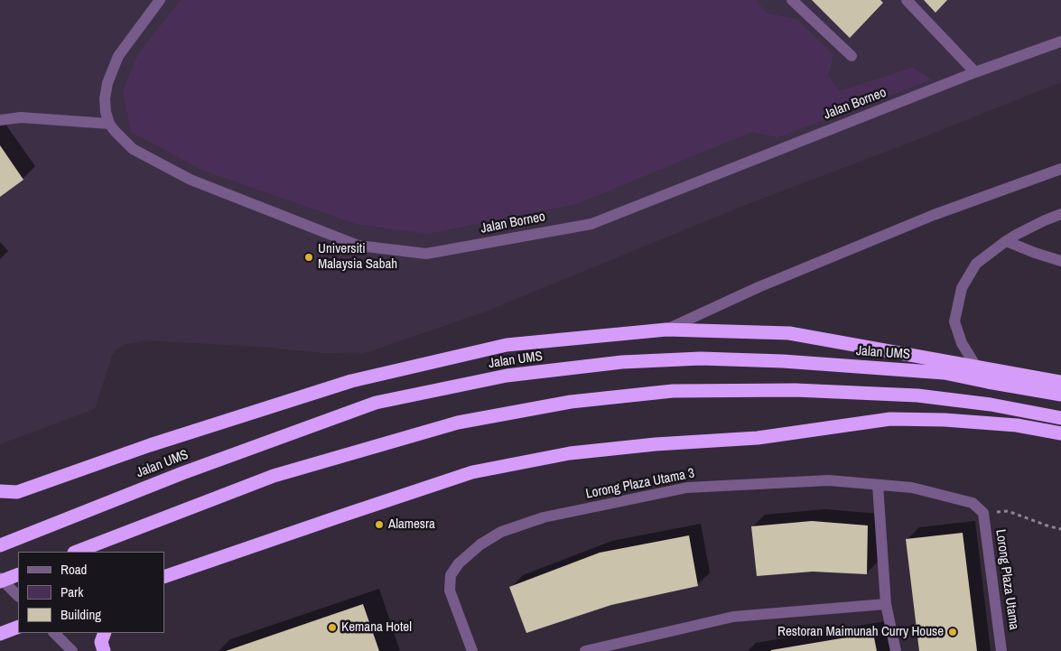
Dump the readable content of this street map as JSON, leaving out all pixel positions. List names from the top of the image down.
{
  "streets": {
    "highway": ["Jalan UMS"],
    "street": ["Jalan Borneo", "Lorong Plaza Utama 3", "Lorong Plaza Utama"]
  },
  "crossings": [
    ["Lorong Plaza Utama 3", "Lorong Plaza Utama"]
  ],
  "places": [
    "Universiti Malaysia Sabah",
    "Alamesra",
    "Kemana Hotel",
    "Restoran Maimunah Curry House"
  ],
  "legend": ["Road", "Park", "Building"]
}
